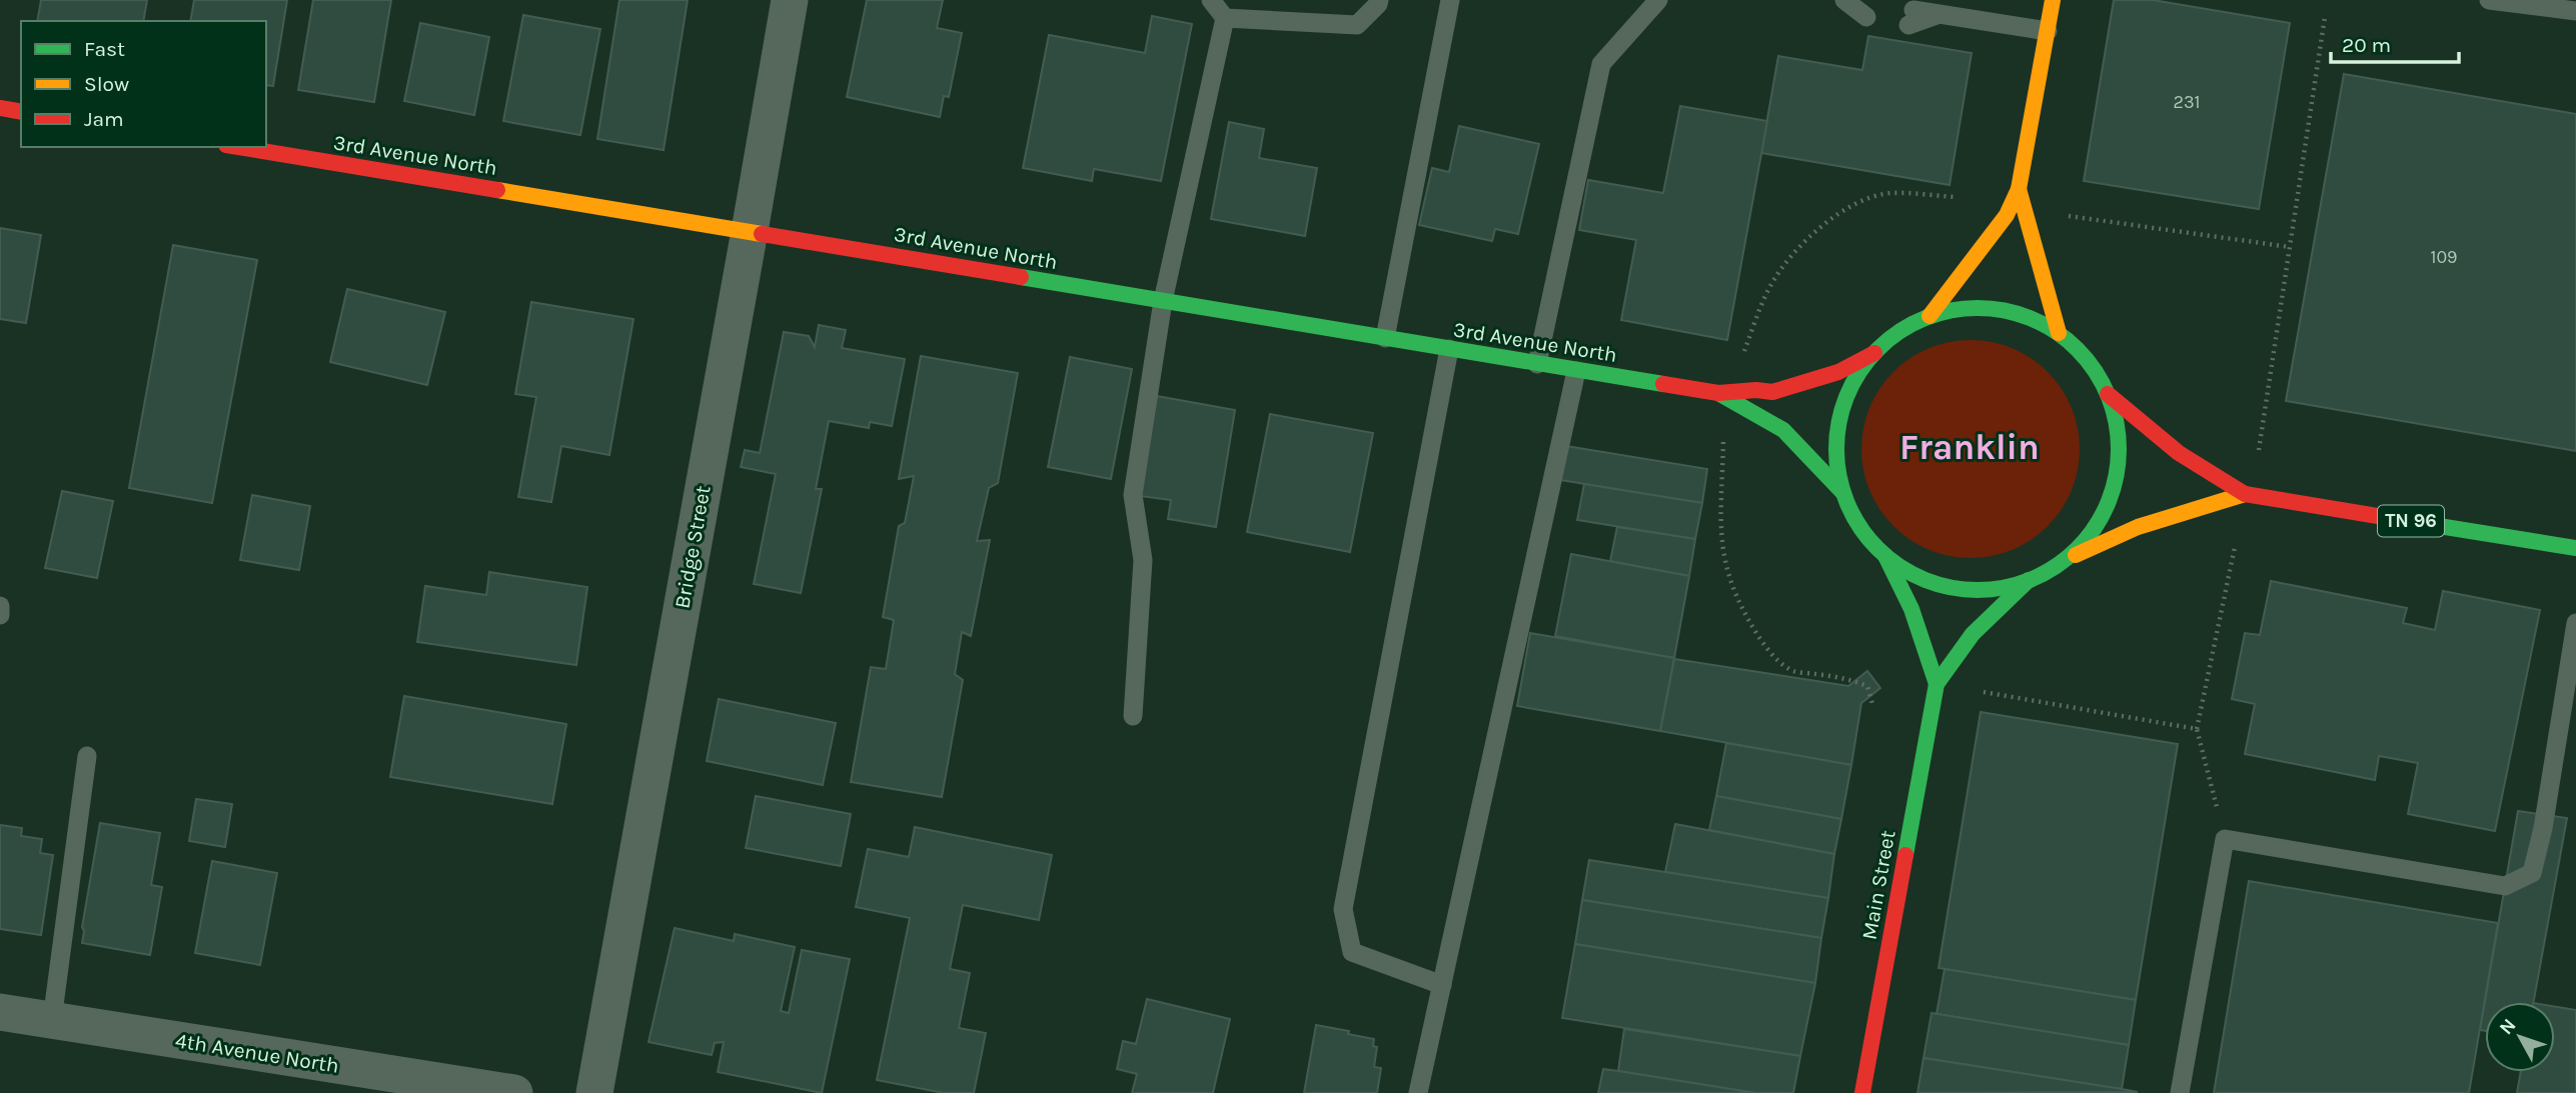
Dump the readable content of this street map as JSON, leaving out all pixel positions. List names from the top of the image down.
{
  "streets": {
    "main road": ["3rd Avenue North", "TN 96", "Main Street"],
    "street": ["Bridge Street", "4th Avenue North"]
  },
  "crossings": [
    ["3rd Avenue North", "Bridge Street"]
  ],
  "districts": ["Franklin"],
  "house_numbers": ["231", "109"],
  "legend": ["Fast", "Slow", "Jam"],
  "scale_bar": "20 m",
  "north": "top left"
}
